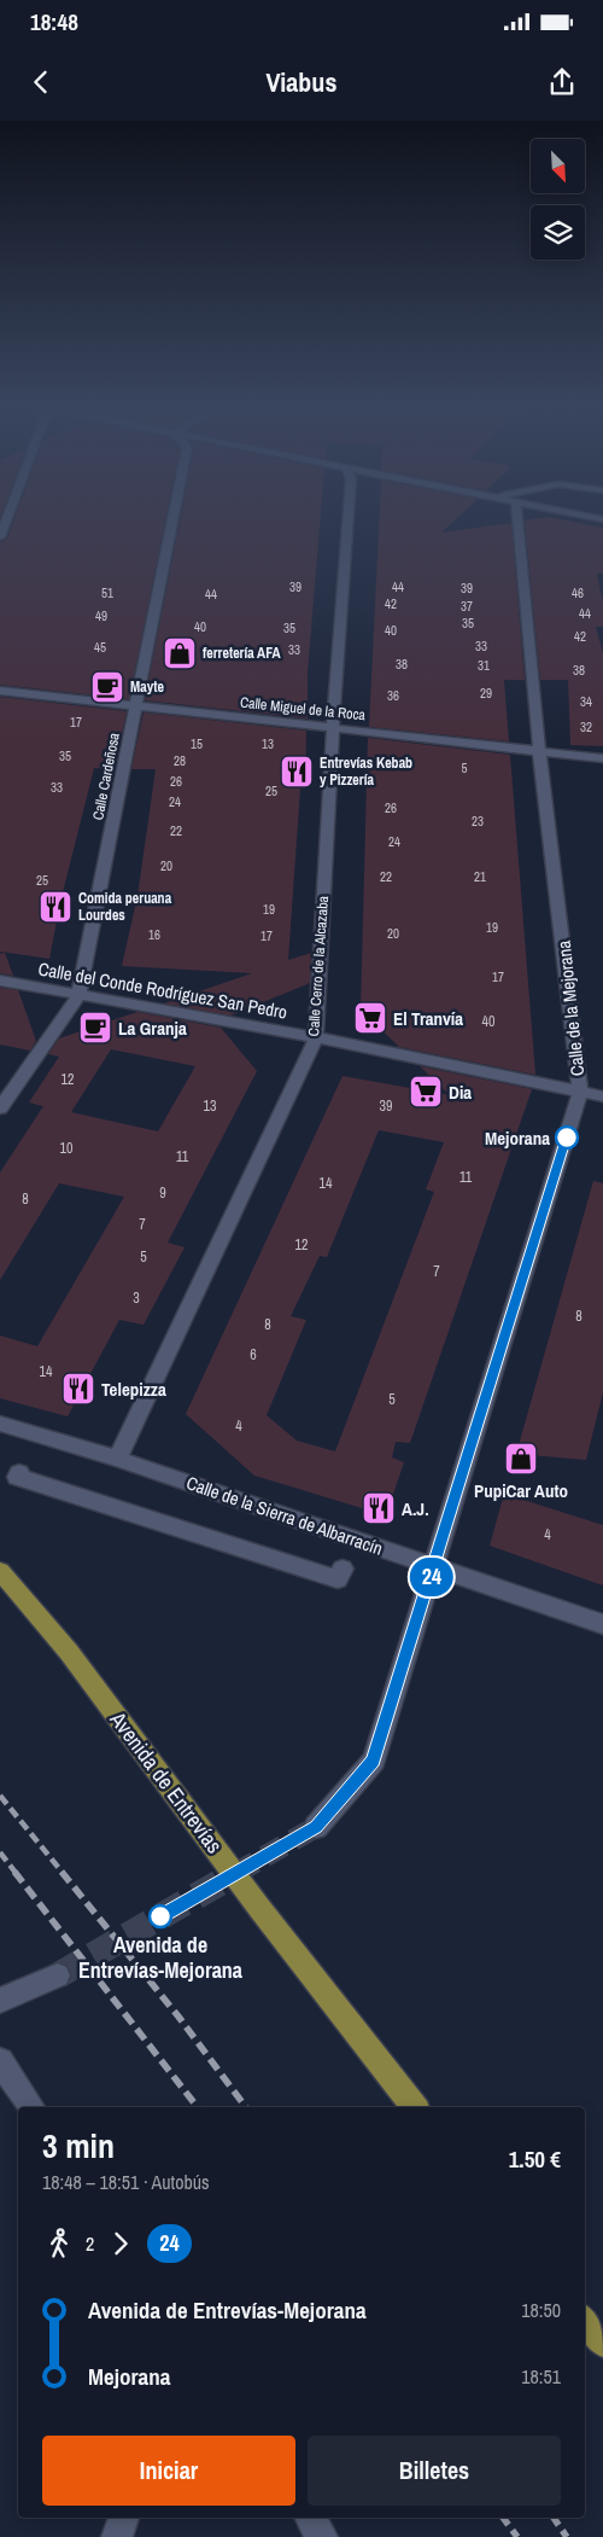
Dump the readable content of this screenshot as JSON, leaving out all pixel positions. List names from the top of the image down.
{
  "streets": {
    "main road": ["Avenida de Entrevías"],
    "street": [
      "Calle Miguel de la Roca",
      "Calle Cardeñosa",
      "Calle Cerro de la Alcazaba",
      "Calle del Conde Rodríguez San Pedro",
      "Calle de la Mejorana",
      "Calle de la Sierra de Albarracín"
    ]
  },
  "crossings": [
    ["Calle Miguel de la Roca", "Calle Cardeñosa"],
    ["Calle Miguel de la Roca", "Calle Cerro de la Alcazaba"],
    ["Calle Miguel de la Roca", "Calle de la Mejorana"],
    ["Calle Cardeñosa", "Calle del Conde Rodríguez San Pedro"],
    ["Calle Cerro de la Alcazaba", "Calle del Conde Rodríguez San Pedro"],
    ["Calle Cerro de la Alcazaba", "Calle de la Sierra de Albarracín"],
    ["Calle del Conde Rodríguez San Pedro", "Calle de la Mejorana"],
    ["Calle de la Mejorana", "Calle de la Sierra de Albarracín"]
  ],
  "places": {
    "shop": ["ferretería AFA", "PupiCar Auto"],
    "cafe": ["Mayte", "La Granja"],
    "restaurant": [
      "Entrevías Kebab y Pizzería",
      "Comida peruana Lourdes",
      "Telepizza",
      "A.J."
    ],
    "supermarket": ["El Tranvía", "Dia"],
    "other": ["Mejorana", "Avenida de Entrevías-Mejorana"]
  },
  "lines": ["bus line 24"],
  "house_numbers": [
    "39",
    "44",
    "39",
    "51",
    "46",
    "44",
    "42",
    "37",
    "44",
    "49",
    "35",
    "40",
    "35",
    "40",
    "42",
    "33",
    "45",
    "33",
    "38",
    "31",
    "38",
    "29",
    "36",
    "34",
    "17",
    "32",
    "15",
    "13",
    "35",
    "28",
    "5",
    "26",
    "33",
    "25",
    "24",
    "26",
    "23",
    "22",
    "24",
    "20",
    "22",
    "21",
    "25",
    "19",
    "19",
    "20",
    "16",
    "17",
    "17",
    "40",
    "12",
    "13",
    "39",
    "10",
    "11",
    "11",
    "14",
    "9",
    "8",
    "7",
    "12",
    "5",
    "7",
    "3",
    "8",
    "8",
    "6",
    "14",
    "5",
    "4",
    "4"
  ],
  "north": "bottom right",
  "page": {
    "status": "18:48",
    "header": "Viabus",
    "on_map": "24",
    "heading": ["3 min", "18:48 – 18:51 · Autobús", "1.50 €"],
    "legs": ["2", "24"],
    "list": [
      {
        "name": "Avenida de Entrevías-Mejorana",
        "value": "18:50"
      },
      {
        "name": "Mejorana",
        "value": "18:51"
      }
    ],
    "buttons": ["Iniciar", "Billetes"]
  }
}
